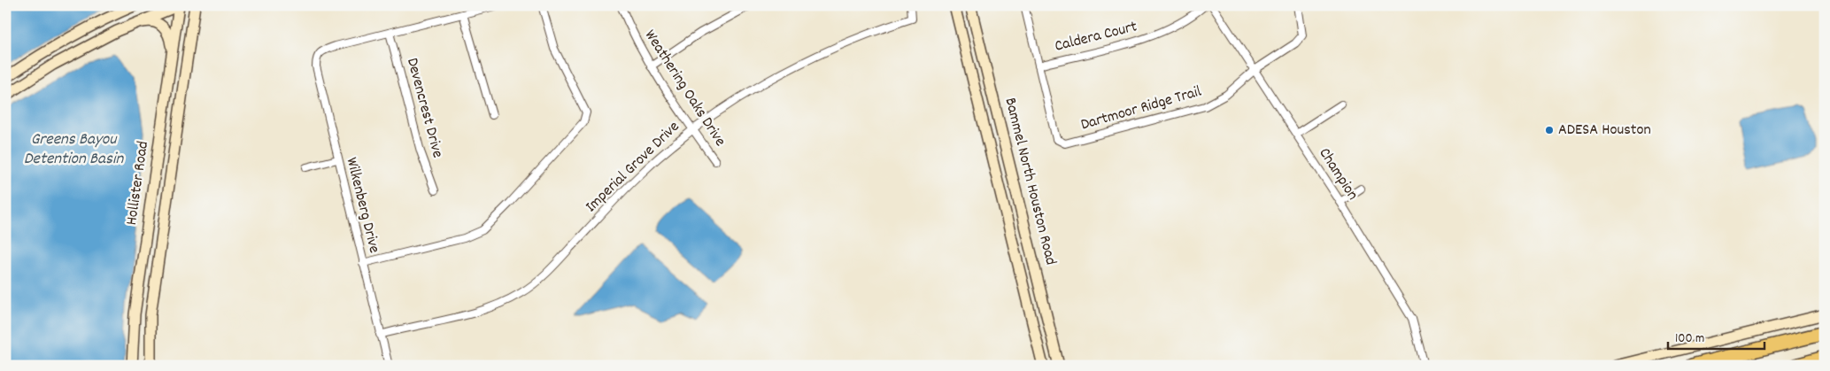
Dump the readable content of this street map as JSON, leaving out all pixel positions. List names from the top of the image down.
{
  "streets": {
    "main road": ["Bammel North Houston Road", "Hollister Road"],
    "street": [
      "Caldera Court",
      "Weathering Oaks Drive",
      "Devencrest Drive",
      "Dartmoor Ridge Trail",
      "Imperial Grove Drive",
      "Champion",
      "Wilkenberg Drive"
    ]
  },
  "crossings": [
    ["Caldera Court", "Dartmoor Ridge Trail"],
    ["Weathering Oaks Drive", "Imperial Grove Drive"],
    ["Devencrest Drive", "Wilkenberg Drive"],
    ["Dartmoor Ridge Trail", "Champion"],
    ["Imperial Grove Drive", "Wilkenberg Drive"]
  ],
  "water": ["Greens Bayou Detention Basin"],
  "places": ["ADESA Houston"],
  "scale_bar": "100 m"
}
